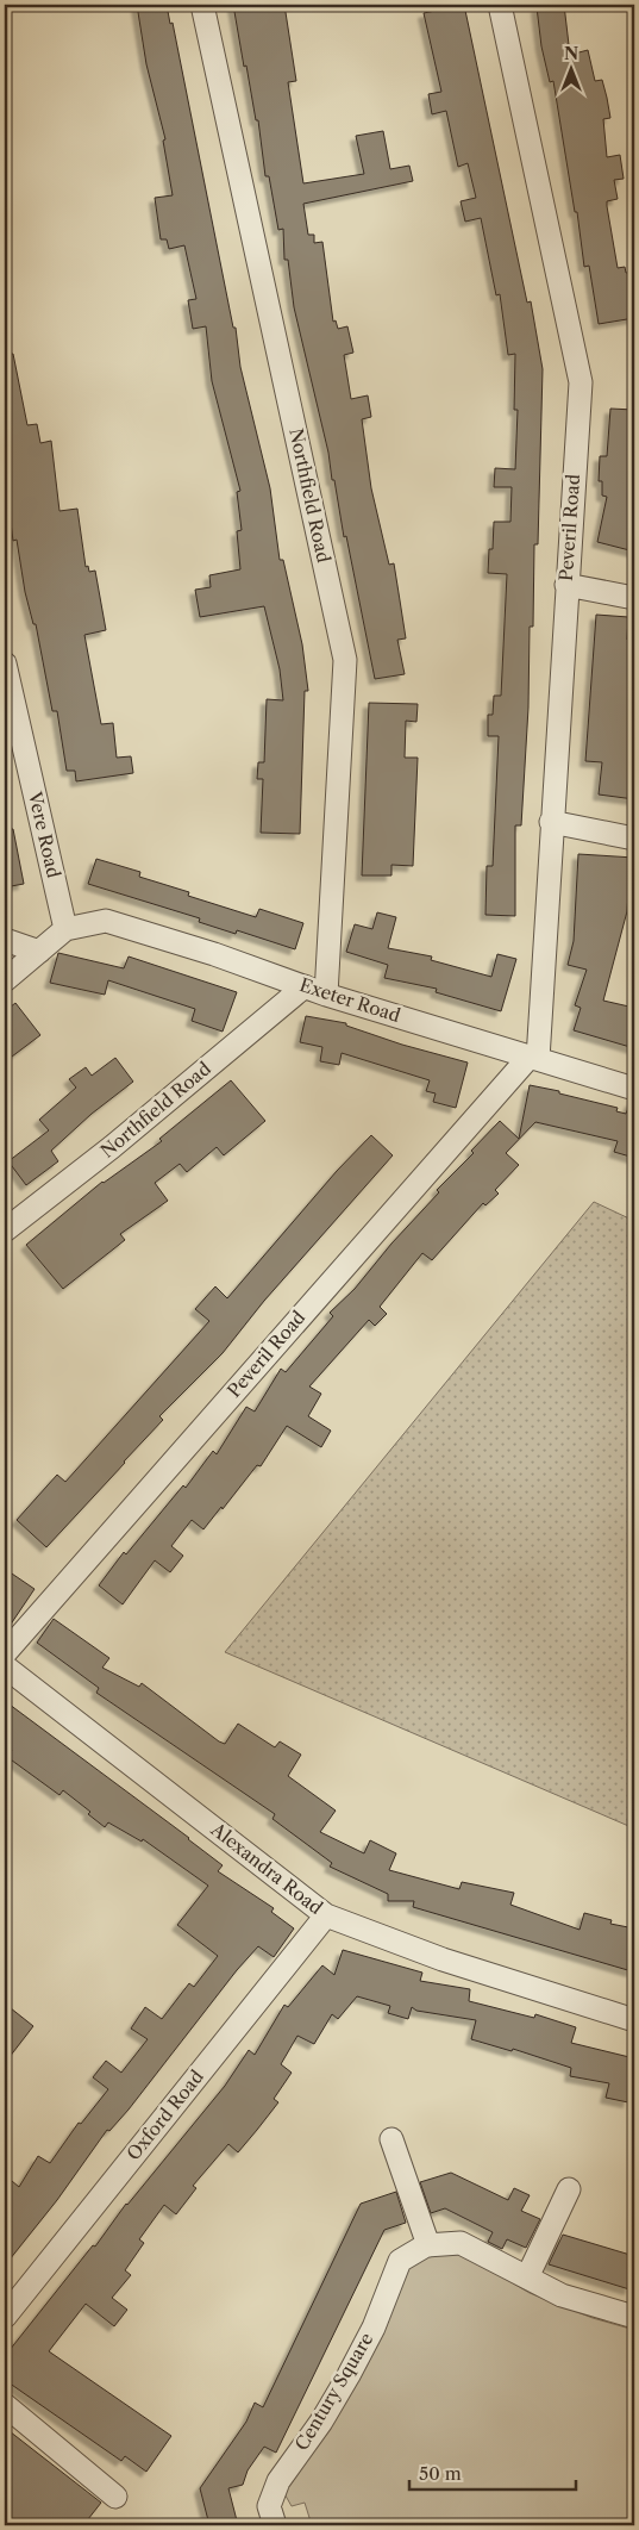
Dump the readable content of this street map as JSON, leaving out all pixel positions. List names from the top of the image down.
{
  "streets": {
    "street": [
      "Northfield Road",
      "Peveril Road",
      "Vere Road",
      "Exeter Road",
      "Alexandra Road",
      "Oxford Road",
      "Century Square"
    ]
  },
  "crossings": [
    ["Northfield Road", "Exeter Road"],
    ["Peveril Road", "Exeter Road"],
    ["Vere Road", "Exeter Road"],
    ["Alexandra Road", "Oxford Road"]
  ],
  "scale_bar": "50 m",
  "north": "top"
}
